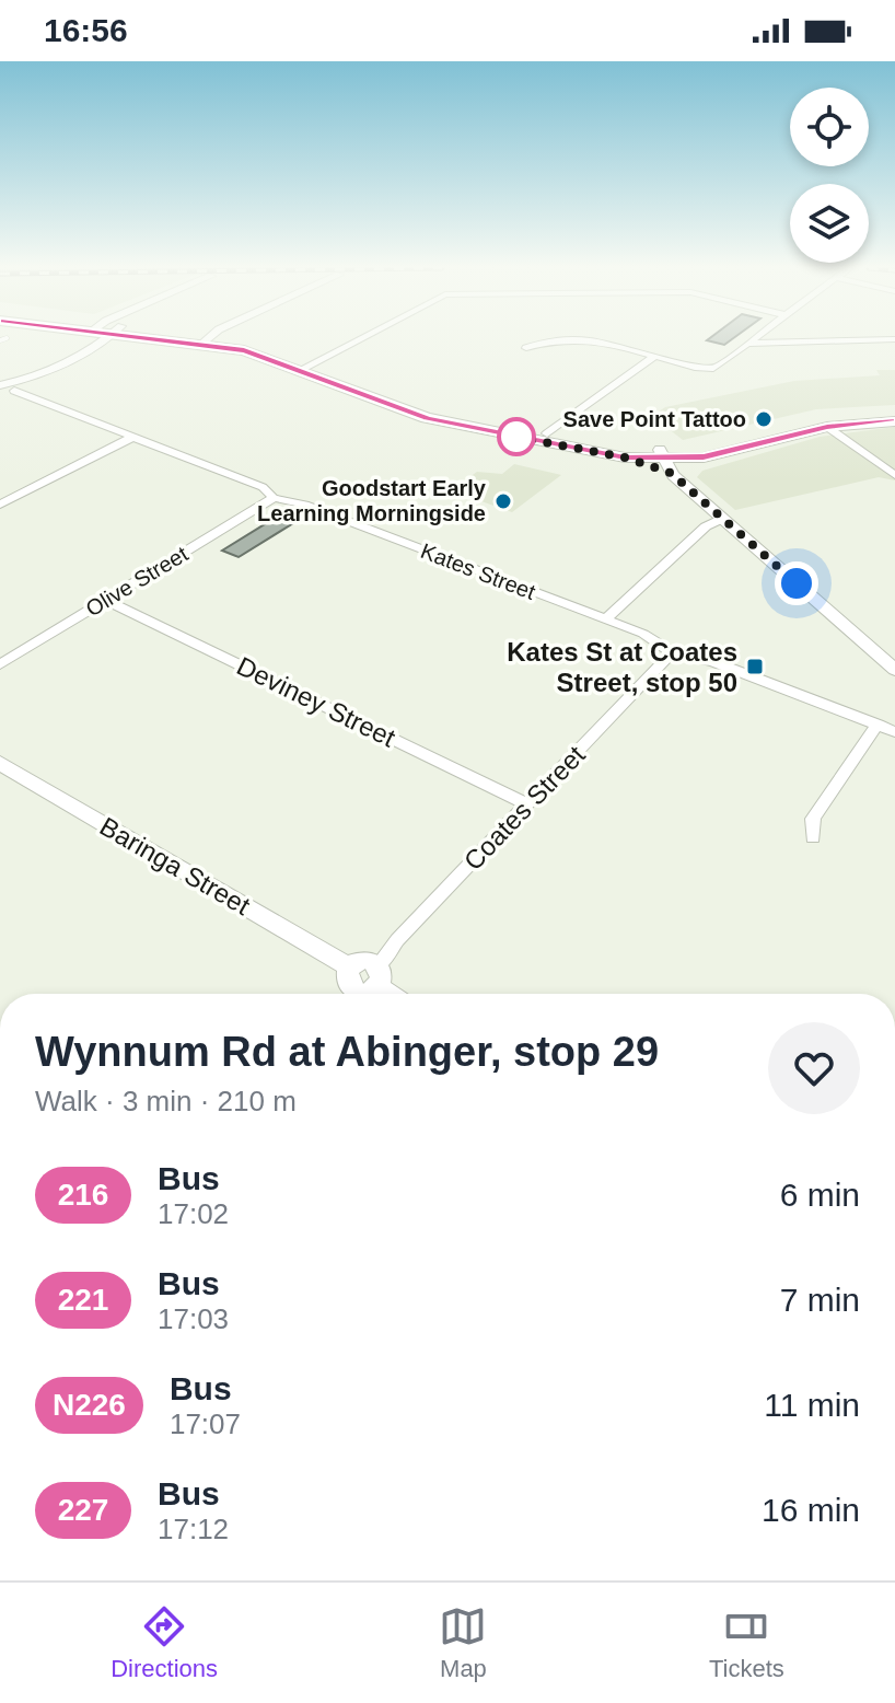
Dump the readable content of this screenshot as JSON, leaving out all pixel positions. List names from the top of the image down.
{
  "streets": {
    "street": [
      "Kates Street",
      "Olive Street",
      "Deviney Street",
      "Coates Street",
      "Baringa Street"
    ]
  },
  "crossings": [
    ["Kates Street", "Olive Street"],
    ["Kates Street", "Coates Street"],
    ["Olive Street", "Deviney Street"],
    ["Deviney Street", "Coates Street"],
    ["Coates Street", "Baringa Street"]
  ],
  "places": {
    "other": ["Save Point Tattoo", "Goodstart Early Learning Morningside"],
    "transit": ["Kates St at Coates Street, stop 50"]
  },
  "lines": ["bus line 216"],
  "page": {
    "status": "16:56",
    "heading": ["Wynnum Rd at Abinger, stop 29", "Walk · 3 min · 210 m"],
    "list": [
      {
        "mark": "216",
        "name": "Bus",
        "note": "17:02",
        "value": "6 min"
      },
      {
        "mark": "221",
        "name": "Bus",
        "note": "17:03",
        "value": "7 min"
      },
      {
        "mark": "N226",
        "name": "Bus",
        "note": "17:07",
        "value": "11 min"
      },
      {
        "mark": "227",
        "name": "Bus",
        "note": "17:12",
        "value": "16 min"
      }
    ],
    "tabs": ["Directions", "Map", "Tickets"]
  }
}
